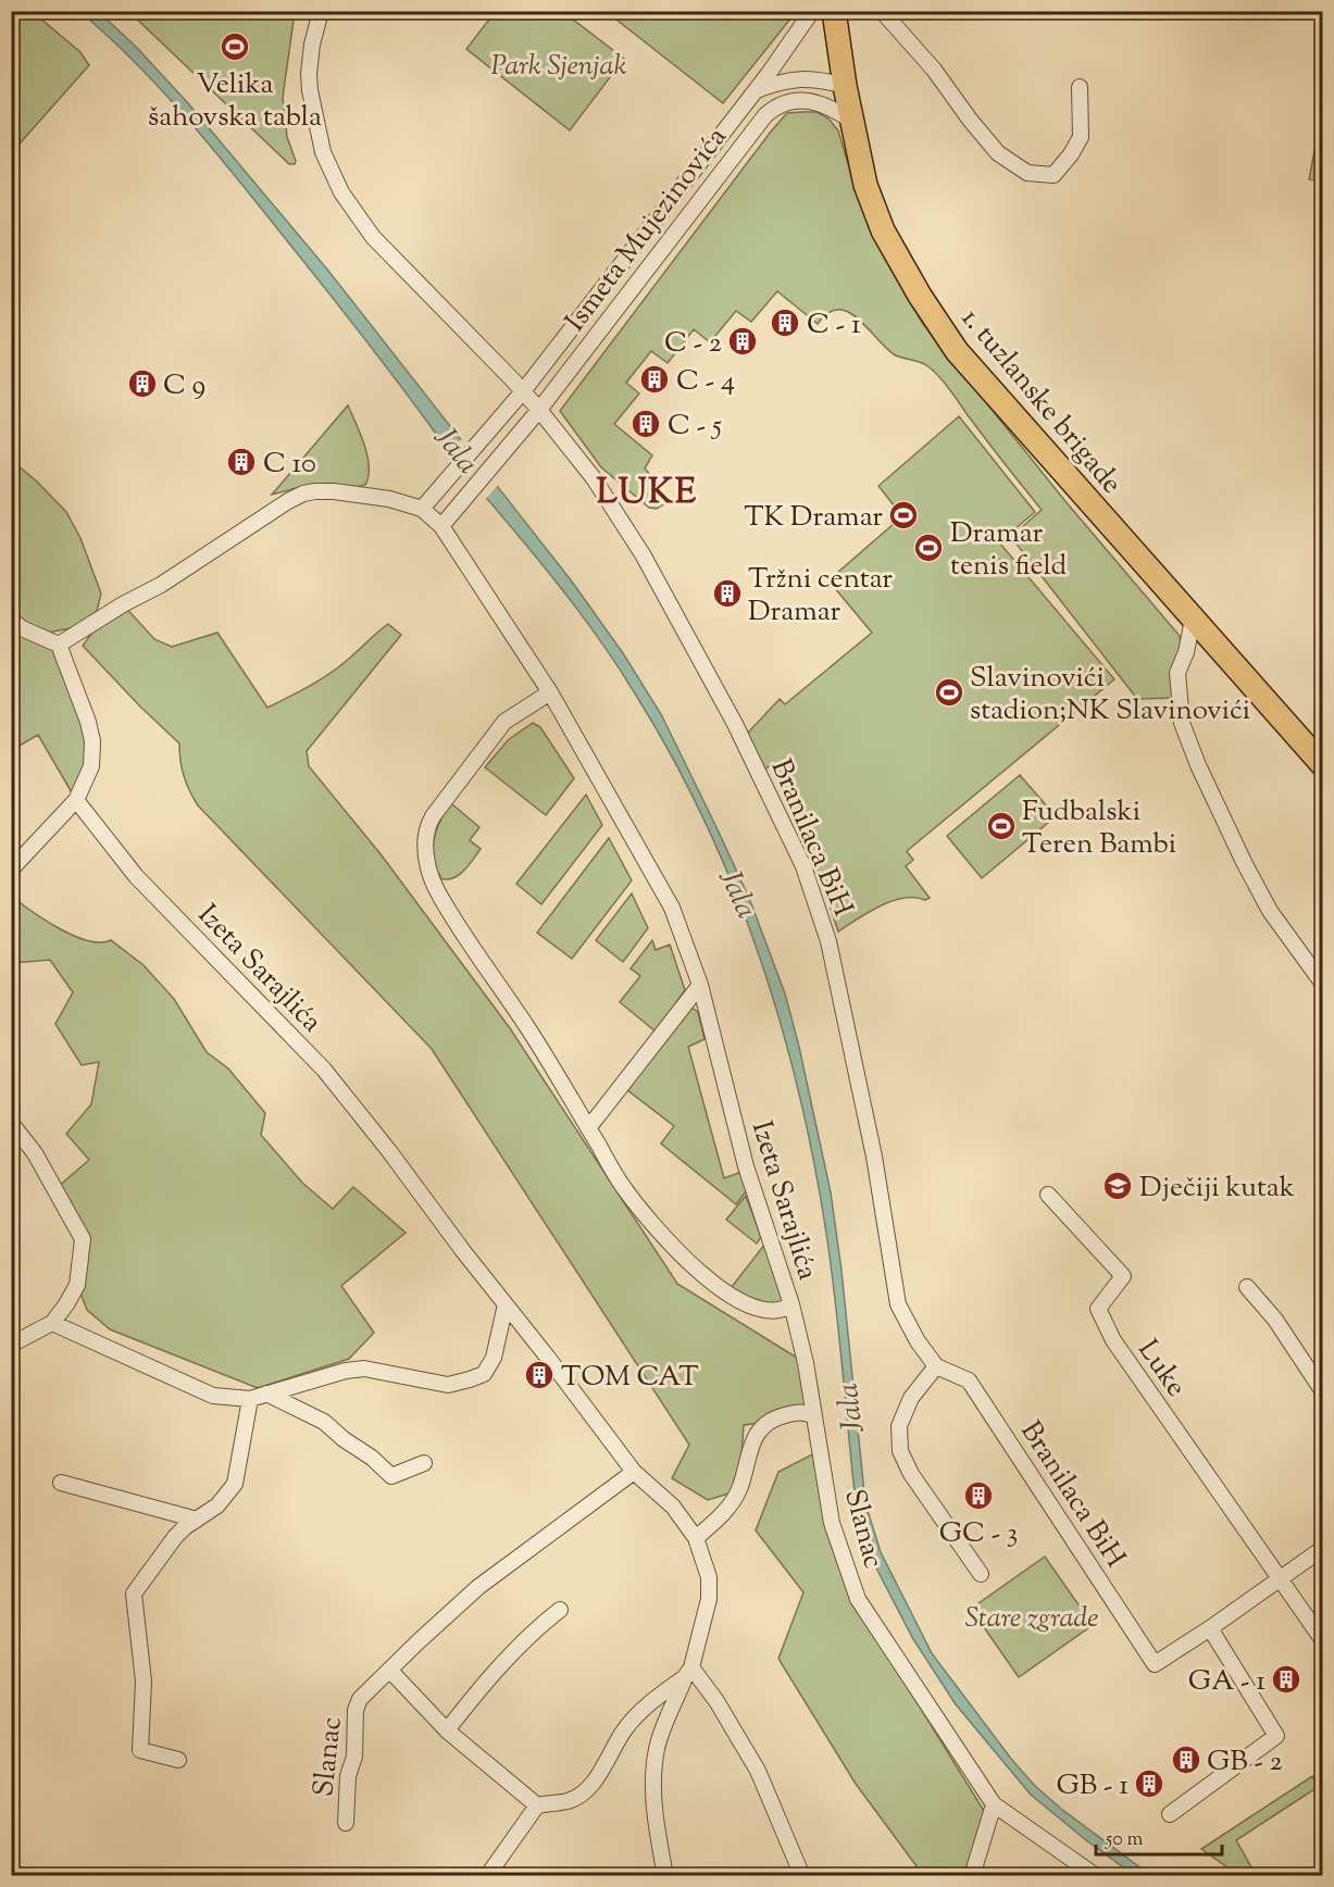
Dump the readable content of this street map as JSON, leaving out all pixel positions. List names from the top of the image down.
{
  "streets": {
    "main road": ["1. tuzlanske brigade"],
    "street": [
      "Ismeta Mujezinovića",
      "Branilaca BiH",
      "Izeta Sarajlića",
      "Luke",
      "Slanac"
    ]
  },
  "crossings": [
    ["Ismeta Mujezinovića", "1. tuzlanske brigade"],
    ["Ismeta Mujezinovića", "Branilaca BiH"],
    ["Ismeta Mujezinovića", "Izeta Sarajlića"],
    ["Izeta Sarajlića", "Slanac"]
  ],
  "districts": ["LUKE"],
  "water": ["Jala"],
  "parks": ["Park Sjenjak", "Stare zgrade"],
  "places": {
    "sports": [
      "Velika šahovska tabla",
      "TK Dramar",
      "Dramar tenis field",
      "Slavinovići stadion;NK Slavinovići",
      "Fudbalski Teren Bambi"
    ],
    "building": [
      "C - 1",
      "C - 2",
      "C - 4",
      "C 9",
      "C - 5",
      "C 10",
      "Tržni centar Dramar",
      "TOM CAT",
      "GC - 3",
      "GA - 1",
      "GB - 2",
      "GB - 1"
    ],
    "school or university": ["Dječiji kutak"]
  },
  "scale_bar": "50 m"
}
